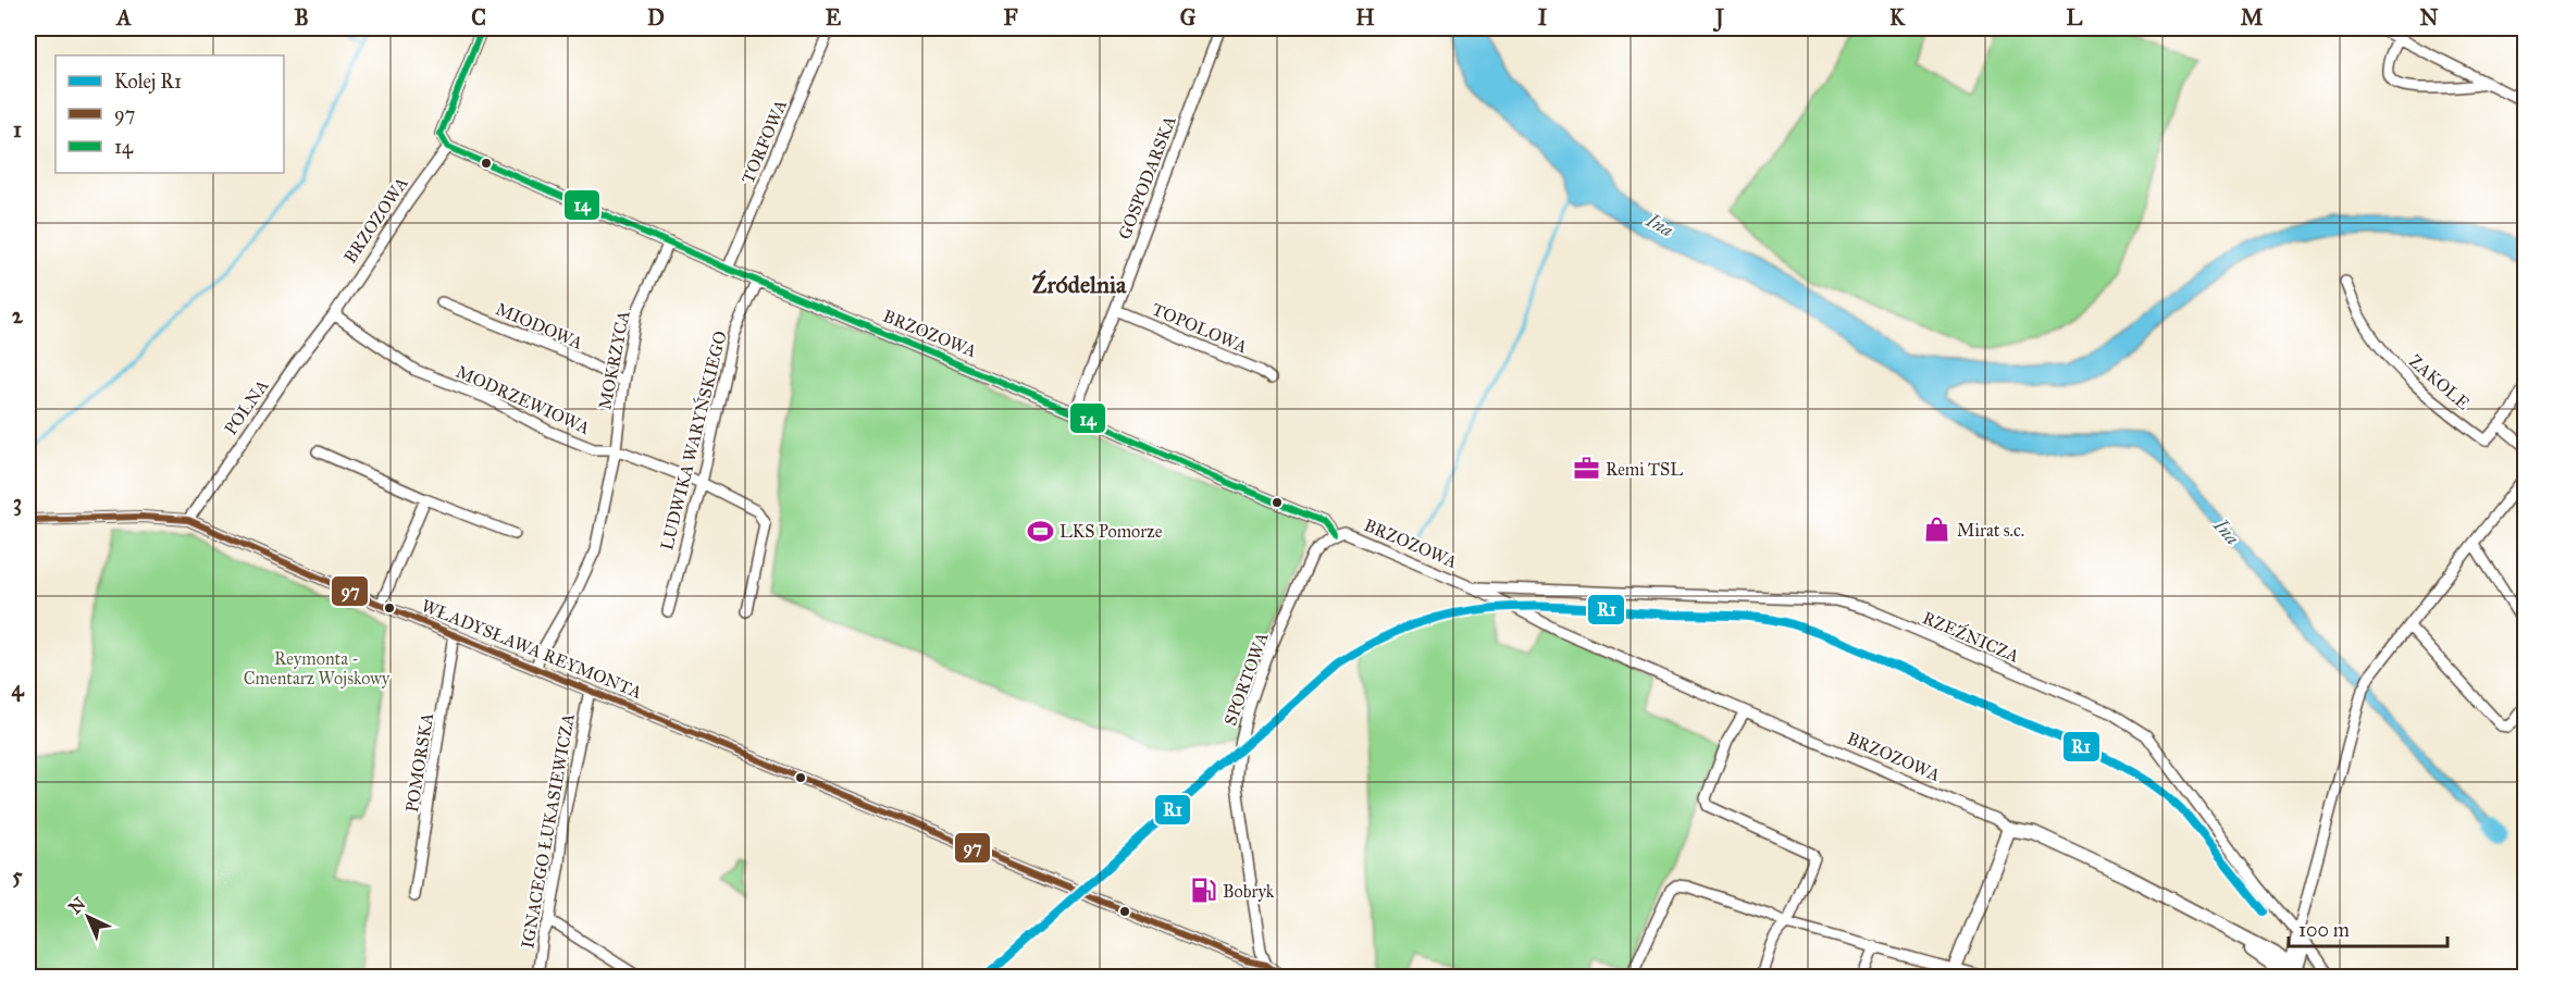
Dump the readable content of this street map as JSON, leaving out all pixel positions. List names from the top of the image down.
{
  "streets": {
    "street": [
      "TORFOWA",
      "GOSPODARSKA",
      "BRZOZOWA",
      "MIODOWA",
      "TOPOLOWA",
      "MOKRZYCA",
      "ZAKOLE",
      "MODRZEWIOWA",
      "POLNA",
      "LUDWIKA WARYŃSKIEGO",
      "RZEŹNICZA",
      "WŁADYSŁAWA REYMONTA",
      "SPORTOWA",
      "POMORSKA",
      "IGNACEGO ŁUKASIEWICZA"
    ]
  },
  "crossings": [
    ["TORFOWA", "BRZOZOWA"],
    ["GOSPODARSKA", "BRZOZOWA"],
    ["GOSPODARSKA", "TOPOLOWA"],
    ["BRZOZOWA", "MOKRZYCA"],
    ["BRZOZOWA", "MODRZEWIOWA"],
    ["BRZOZOWA", "POLNA"],
    ["BRZOZOWA", "LUDWIKA WARYŃSKIEGO"],
    ["BRZOZOWA", "RZEŹNICZA"],
    ["BRZOZOWA", "SPORTOWA"],
    ["MIODOWA", "MOKRZYCA"],
    ["MOKRZYCA", "MODRZEWIOWA"],
    ["MOKRZYCA", "WŁADYSŁAWA REYMONTA"],
    ["MODRZEWIOWA", "POLNA"],
    ["MODRZEWIOWA", "LUDWIKA WARYŃSKIEGO"],
    ["POLNA", "WŁADYSŁAWA REYMONTA"],
    ["WŁADYSŁAWA REYMONTA", "SPORTOWA"],
    ["WŁADYSŁAWA REYMONTA", "POMORSKA"],
    ["WŁADYSŁAWA REYMONTA", "IGNACEGO ŁUKASIEWICZA"]
  ],
  "districts": ["Źródelnia"],
  "water": ["Ina"],
  "parks": ["Reymonta - Cmentarz Wojskowy"],
  "places": {
    "office": ["Remi TSL"],
    "shop": ["Mirat s.c."],
    "sports": ["LKS Pomorze"],
    "fuel station": ["Bobryk"]
  },
  "lines": ["transit line 14", "transit line 97", "rail line R1"],
  "legend": ["Kolej R1", "97", "14"],
  "scale_bar": "100 m",
  "north": "top left",
  "grid": {
    "columns": [
      "A",
      "B",
      "C",
      "D",
      "E",
      "F",
      "G",
      "H",
      "I",
      "J",
      "K",
      "L",
      "M",
      "N"
    ],
    "rows": [
      "1",
      "2",
      "3",
      "4",
      "5"
    ]
  }
}
